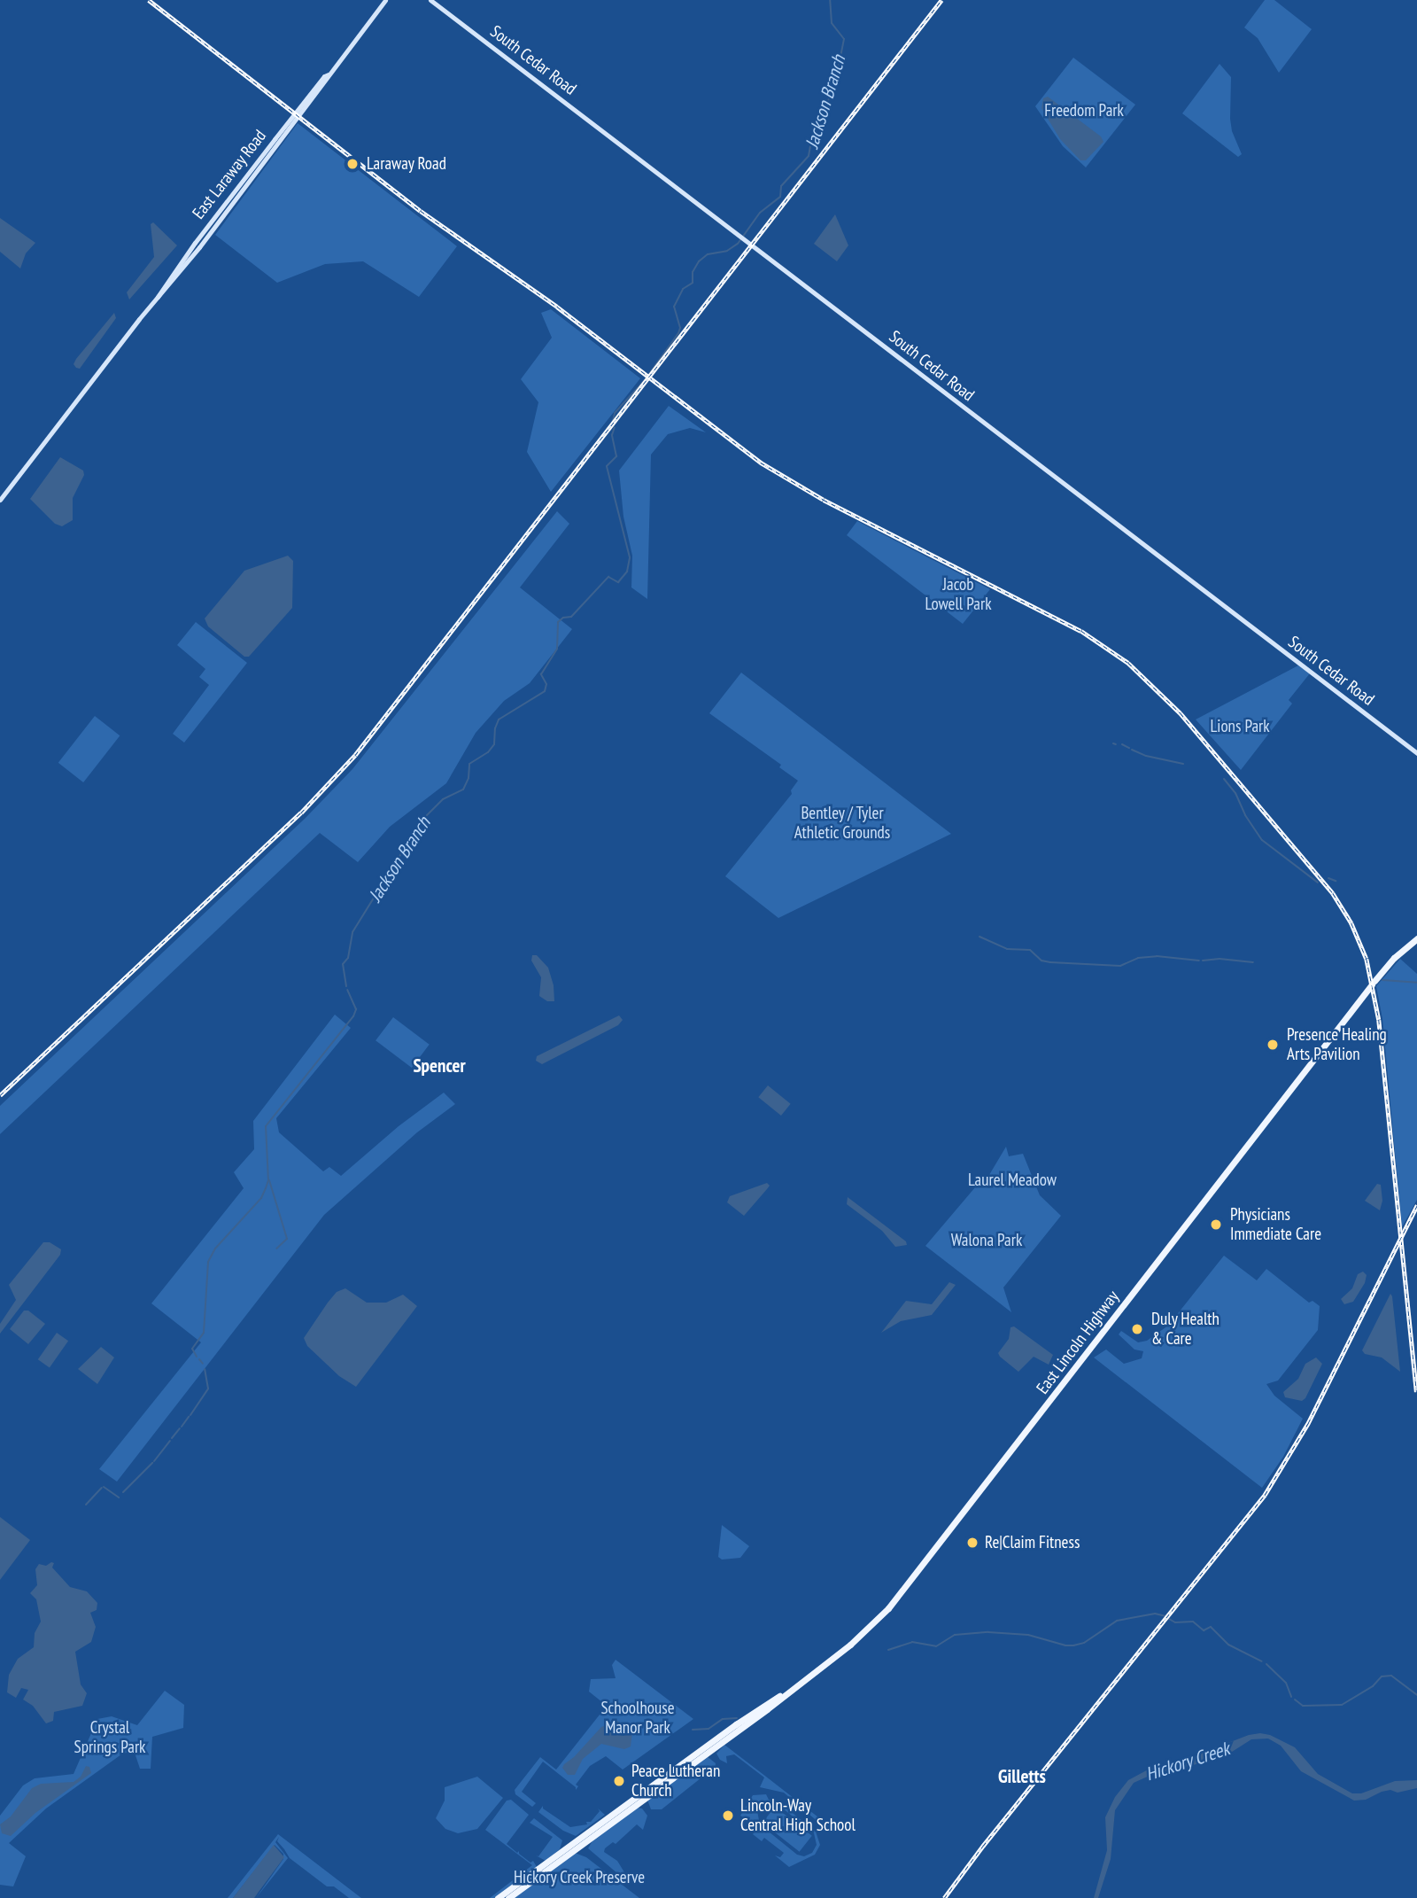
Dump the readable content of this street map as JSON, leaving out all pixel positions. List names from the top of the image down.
{
  "streets": {
    "main road": ["South Cedar Road", "East Laraway Road", "East Lincoln Highway"]
  },
  "districts": ["Spencer", "Gilletts"],
  "water": ["Jackson Branch", "Hickory Creek"],
  "parks": [
    "Freedom Park",
    "Jacob Lowell Park",
    "Lions Park",
    "Bentley / Tyler Athletic Grounds",
    "Laurel Meadow",
    "Walona Park",
    "Schoolhouse Manor Park",
    "Crystal Springs Park",
    "Hickory Creek Preserve"
  ],
  "places": [
    "Laraway Road",
    "Presence Healing Arts Pavilion",
    "Physicians Immediate Care",
    "Duly Health & Care",
    "Re|Claim Fitness",
    "Peace Lutheran Church",
    "Lincoln-Way Central High School"
  ]
}
